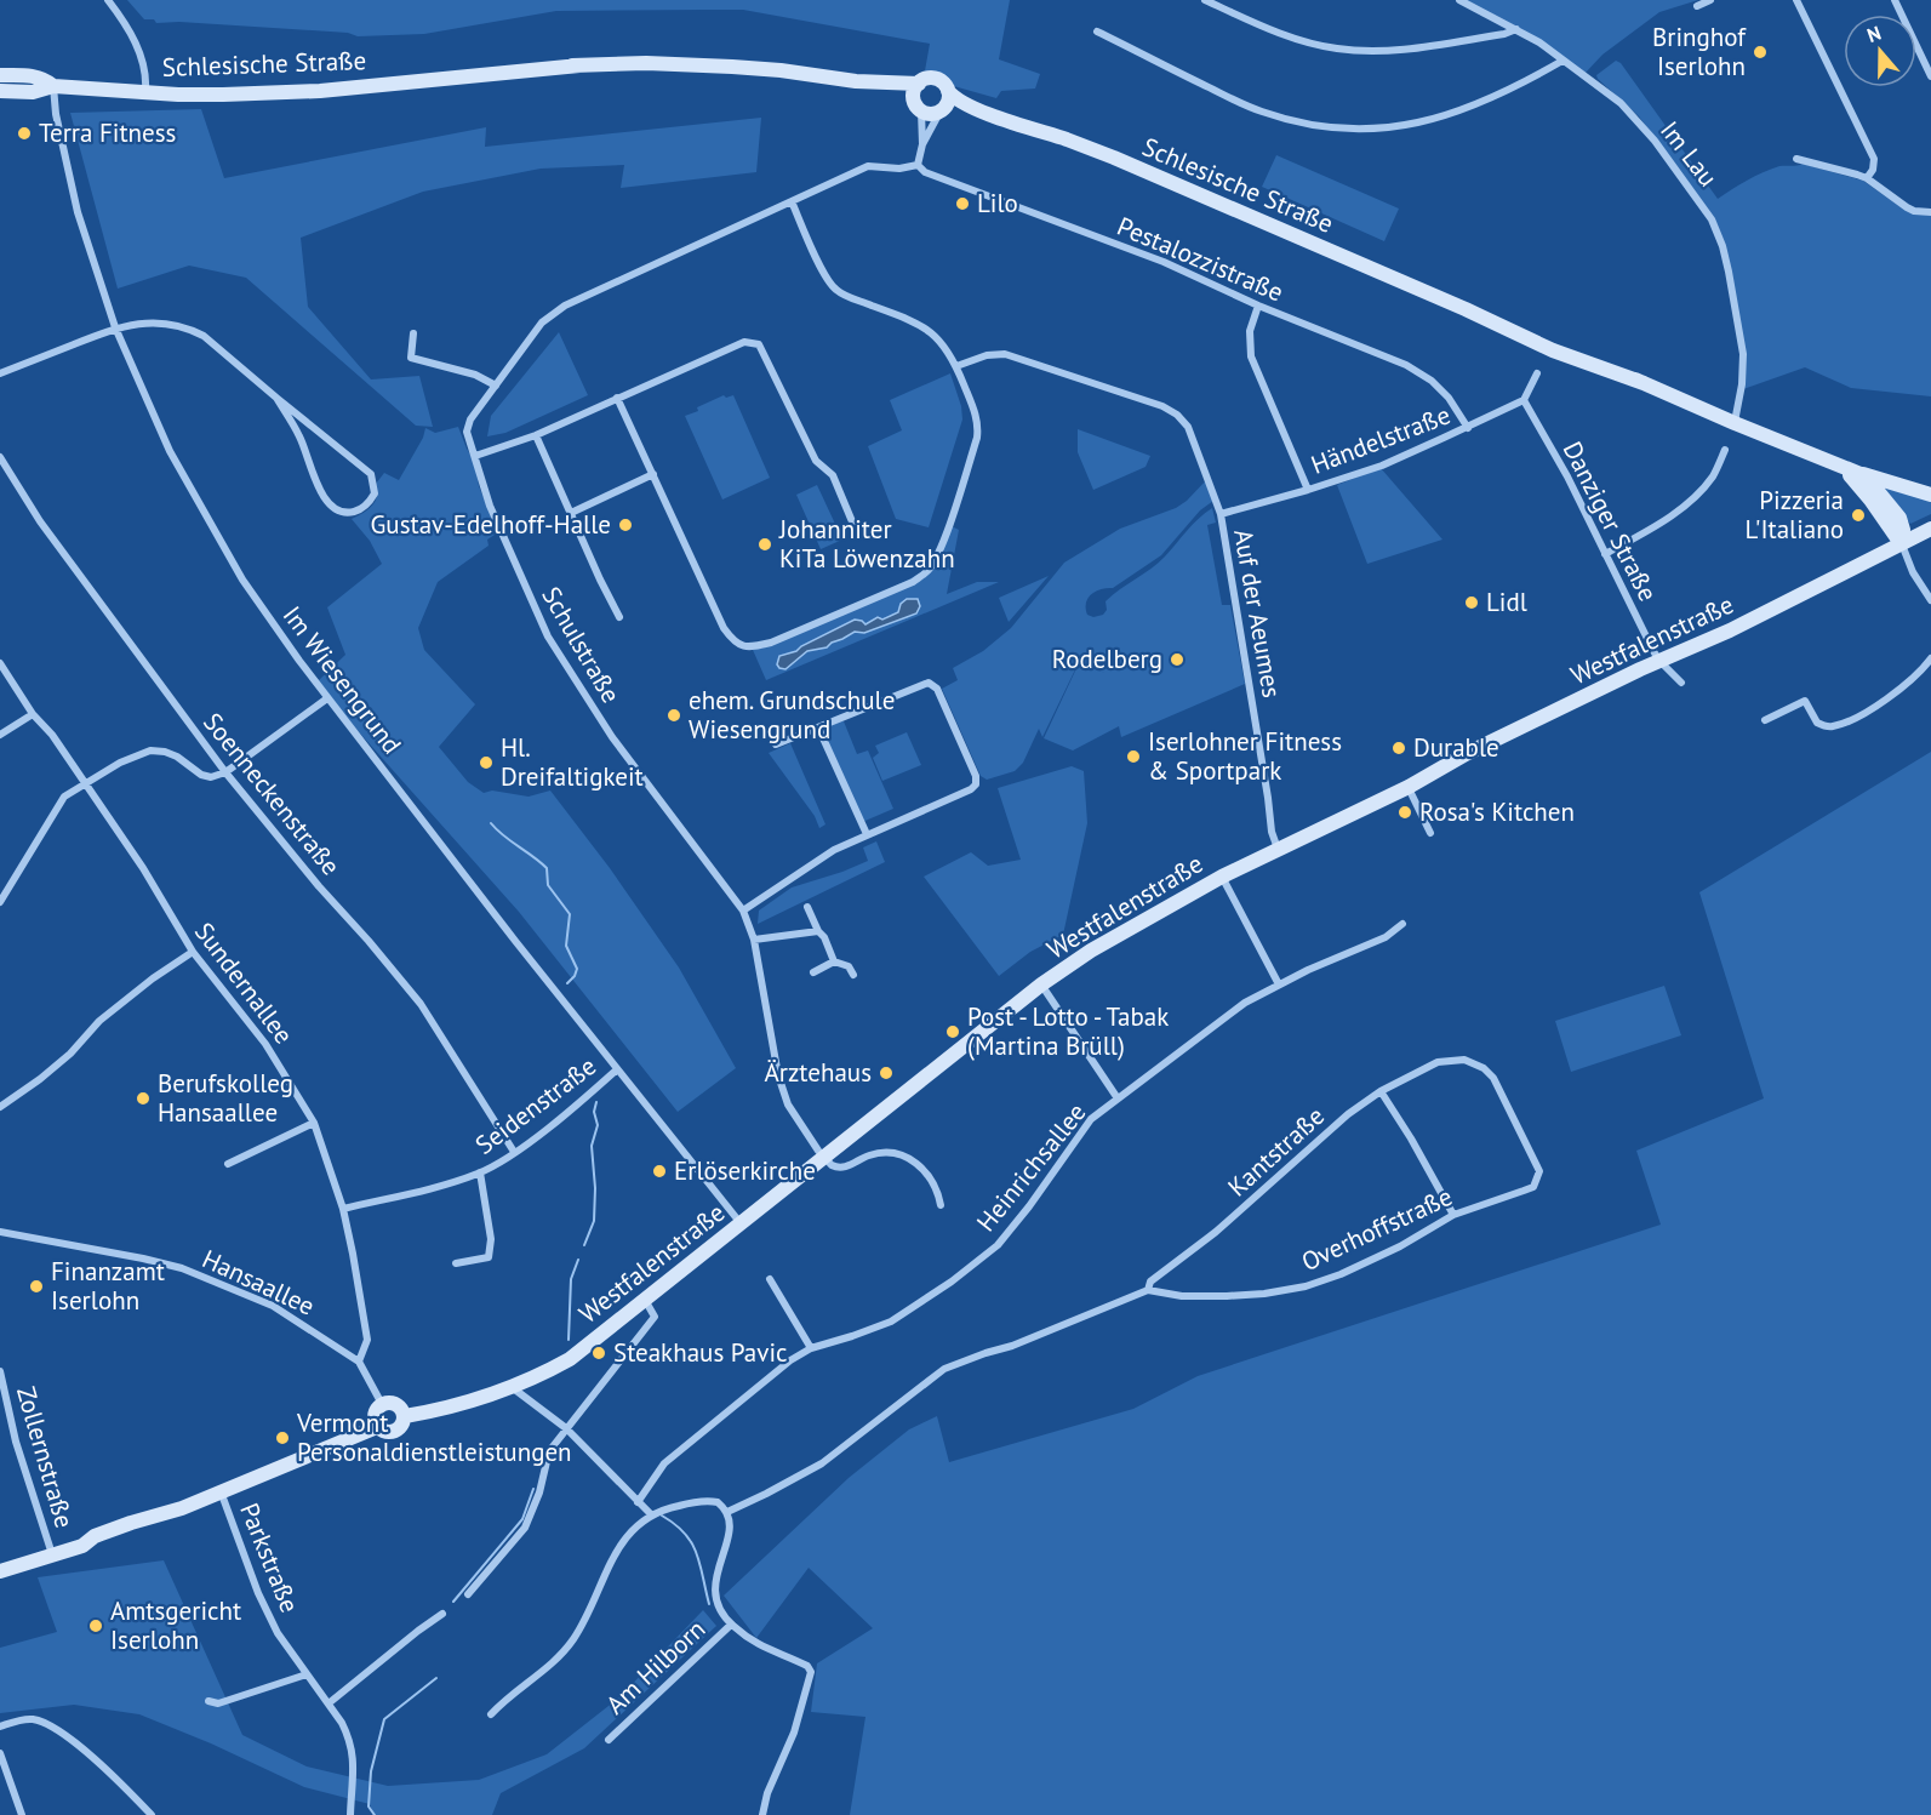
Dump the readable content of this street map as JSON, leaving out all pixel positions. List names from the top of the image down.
{
  "streets": {
    "main road": ["Schlesische Straße", "Westfalenstraße"],
    "street": [
      "Im Lau",
      "Pestalozzistraße",
      "Händelstraße",
      "Danziger Straße",
      "Auf der Aeumes",
      "Schulstraße",
      "Im Wiesengrund",
      "Soenneckenstraße",
      "Sundernallee",
      "Seidenstraße",
      "Kantstraße",
      "Heinrichsallee",
      "Overhoffstraße",
      "Hansaallee",
      "Zollernstraße",
      "Parkstraße",
      "Am Hilborn"
    ]
  },
  "crossings": [
    ["Schlesische Straße", "Im Lau"],
    ["Schlesische Straße", "Westfalenstraße"],
    ["Schlesische Straße", "Im Wiesengrund"],
    ["Pestalozzistraße", "Händelstraße"],
    ["Pestalozzistraße", "Schulstraße"],
    ["Händelstraße", "Danziger Straße"],
    ["Händelstraße", "Auf der Aeumes"],
    ["Danziger Straße", "Westfalenstraße"],
    ["Auf der Aeumes", "Westfalenstraße"],
    ["Westfalenstraße", "Schulstraße"],
    ["Westfalenstraße", "Im Wiesengrund"],
    ["Westfalenstraße", "Hansaallee"],
    ["Im Wiesengrund", "Seidenstraße"],
    ["Soenneckenstraße", "Seidenstraße"],
    ["Sundernallee", "Seidenstraße"],
    ["Sundernallee", "Hansaallee"],
    ["Kantstraße", "Overhoffstraße"]
  ],
  "places": [
    "Bringhof Iserlohn",
    "Terra Fitness",
    "Lilo",
    "Pizzeria L'Italiano",
    "Gustav-Edelhoff-Halle",
    "Johanniter KiTa Löwenzahn",
    "Lidl",
    "Rodelberg",
    "ehem. Grundschule Wiesengrund",
    "Durable",
    "Iserlohner Fitness & Sportpark",
    "Hl. Dreifaltigkeit",
    "Rosa's Kitchen",
    "Post - Lotto - Tabak (Martina Brüll)",
    "Ärztehaus",
    "Berufskolleg Hansaallee",
    "Erlöserkirche",
    "Finanzamt Iserlohn",
    "Steakhaus Pavic",
    "Vermont Personaldienstleistungen",
    "Amtsgericht Iserlohn"
  ],
  "north": "top"
}
